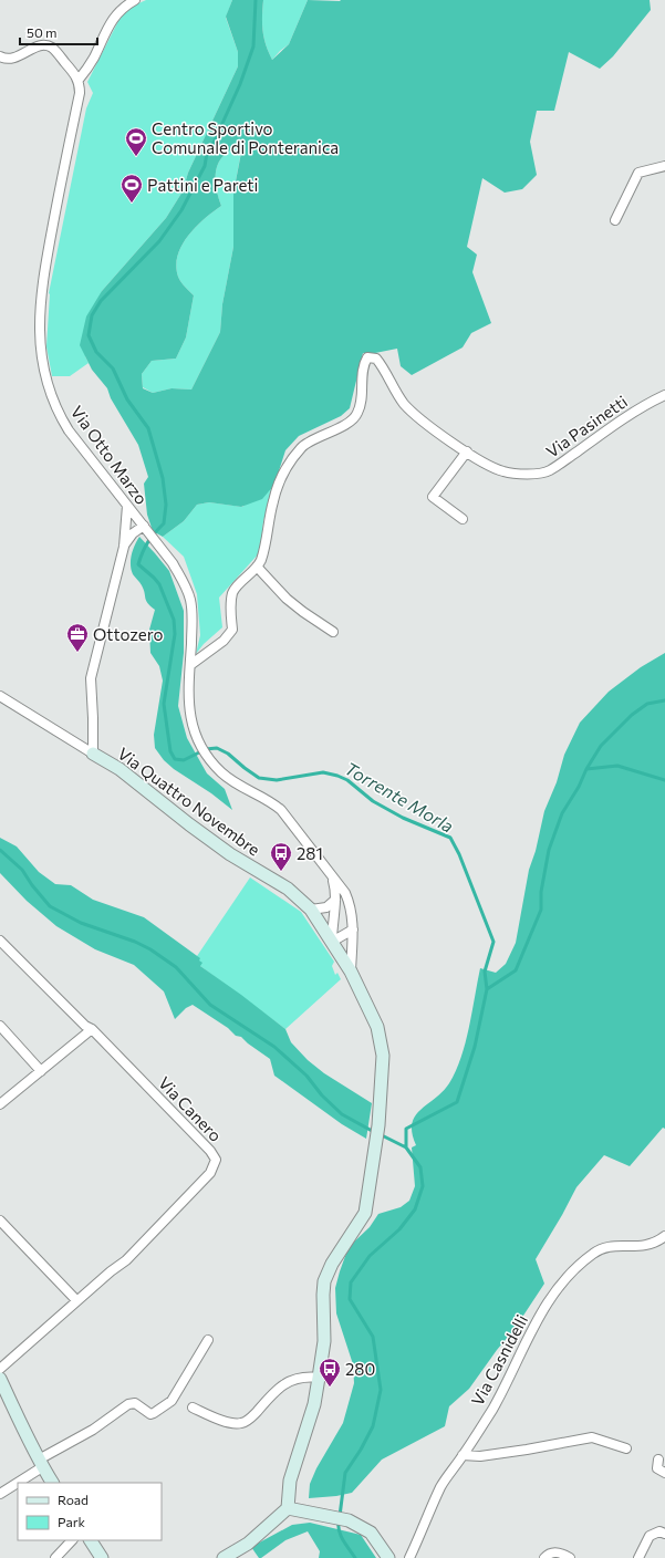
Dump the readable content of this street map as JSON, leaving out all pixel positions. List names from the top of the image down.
{
  "streets": {
    "street": [
      "Via Pasinetti",
      "Via Otto Marzo",
      "Via Quattro Novembre",
      "Via Canero",
      "Via Casnidelli"
    ]
  },
  "crossings": [
    ["Via Pasinetti", "Via Otto Marzo"],
    ["Via Otto Marzo", "Via Quattro Novembre"]
  ],
  "water": ["Torrente Morla"],
  "places": {
    "sports": ["Centro Sportivo Comunale di Ponteranica", "Pattini e Pareti"],
    "office": ["Ottozero"],
    "bus stop": ["281", "280"]
  },
  "legend": ["Road", "Park"],
  "scale_bar": "50 m"
}
